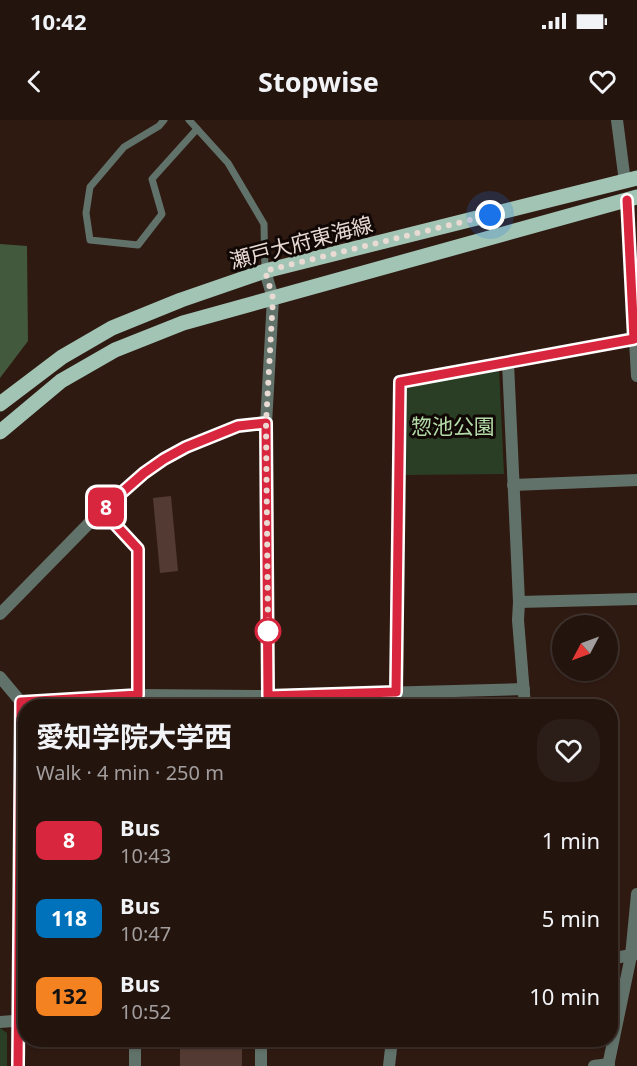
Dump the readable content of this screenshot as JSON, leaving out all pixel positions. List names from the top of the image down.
{
  "streets": {
    "main road": ["瀬戸大府東海線"]
  },
  "parks": ["惣池公園"],
  "lines": ["bus line 8"],
  "north": "bottom left",
  "page": {
    "status": "10:42",
    "header": "Stopwise",
    "on_map": "8",
    "heading": ["愛知学院大学西", "Walk · 4 min · 250 m"],
    "list": [
      {
        "mark": "8",
        "name": "Bus",
        "note": "10:43",
        "value": "1 min"
      },
      {
        "mark": "118",
        "name": "Bus",
        "note": "10:47",
        "value": "5 min"
      },
      {
        "mark": "132",
        "name": "Bus",
        "note": "10:52",
        "value": "10 min"
      }
    ]
  }
}
